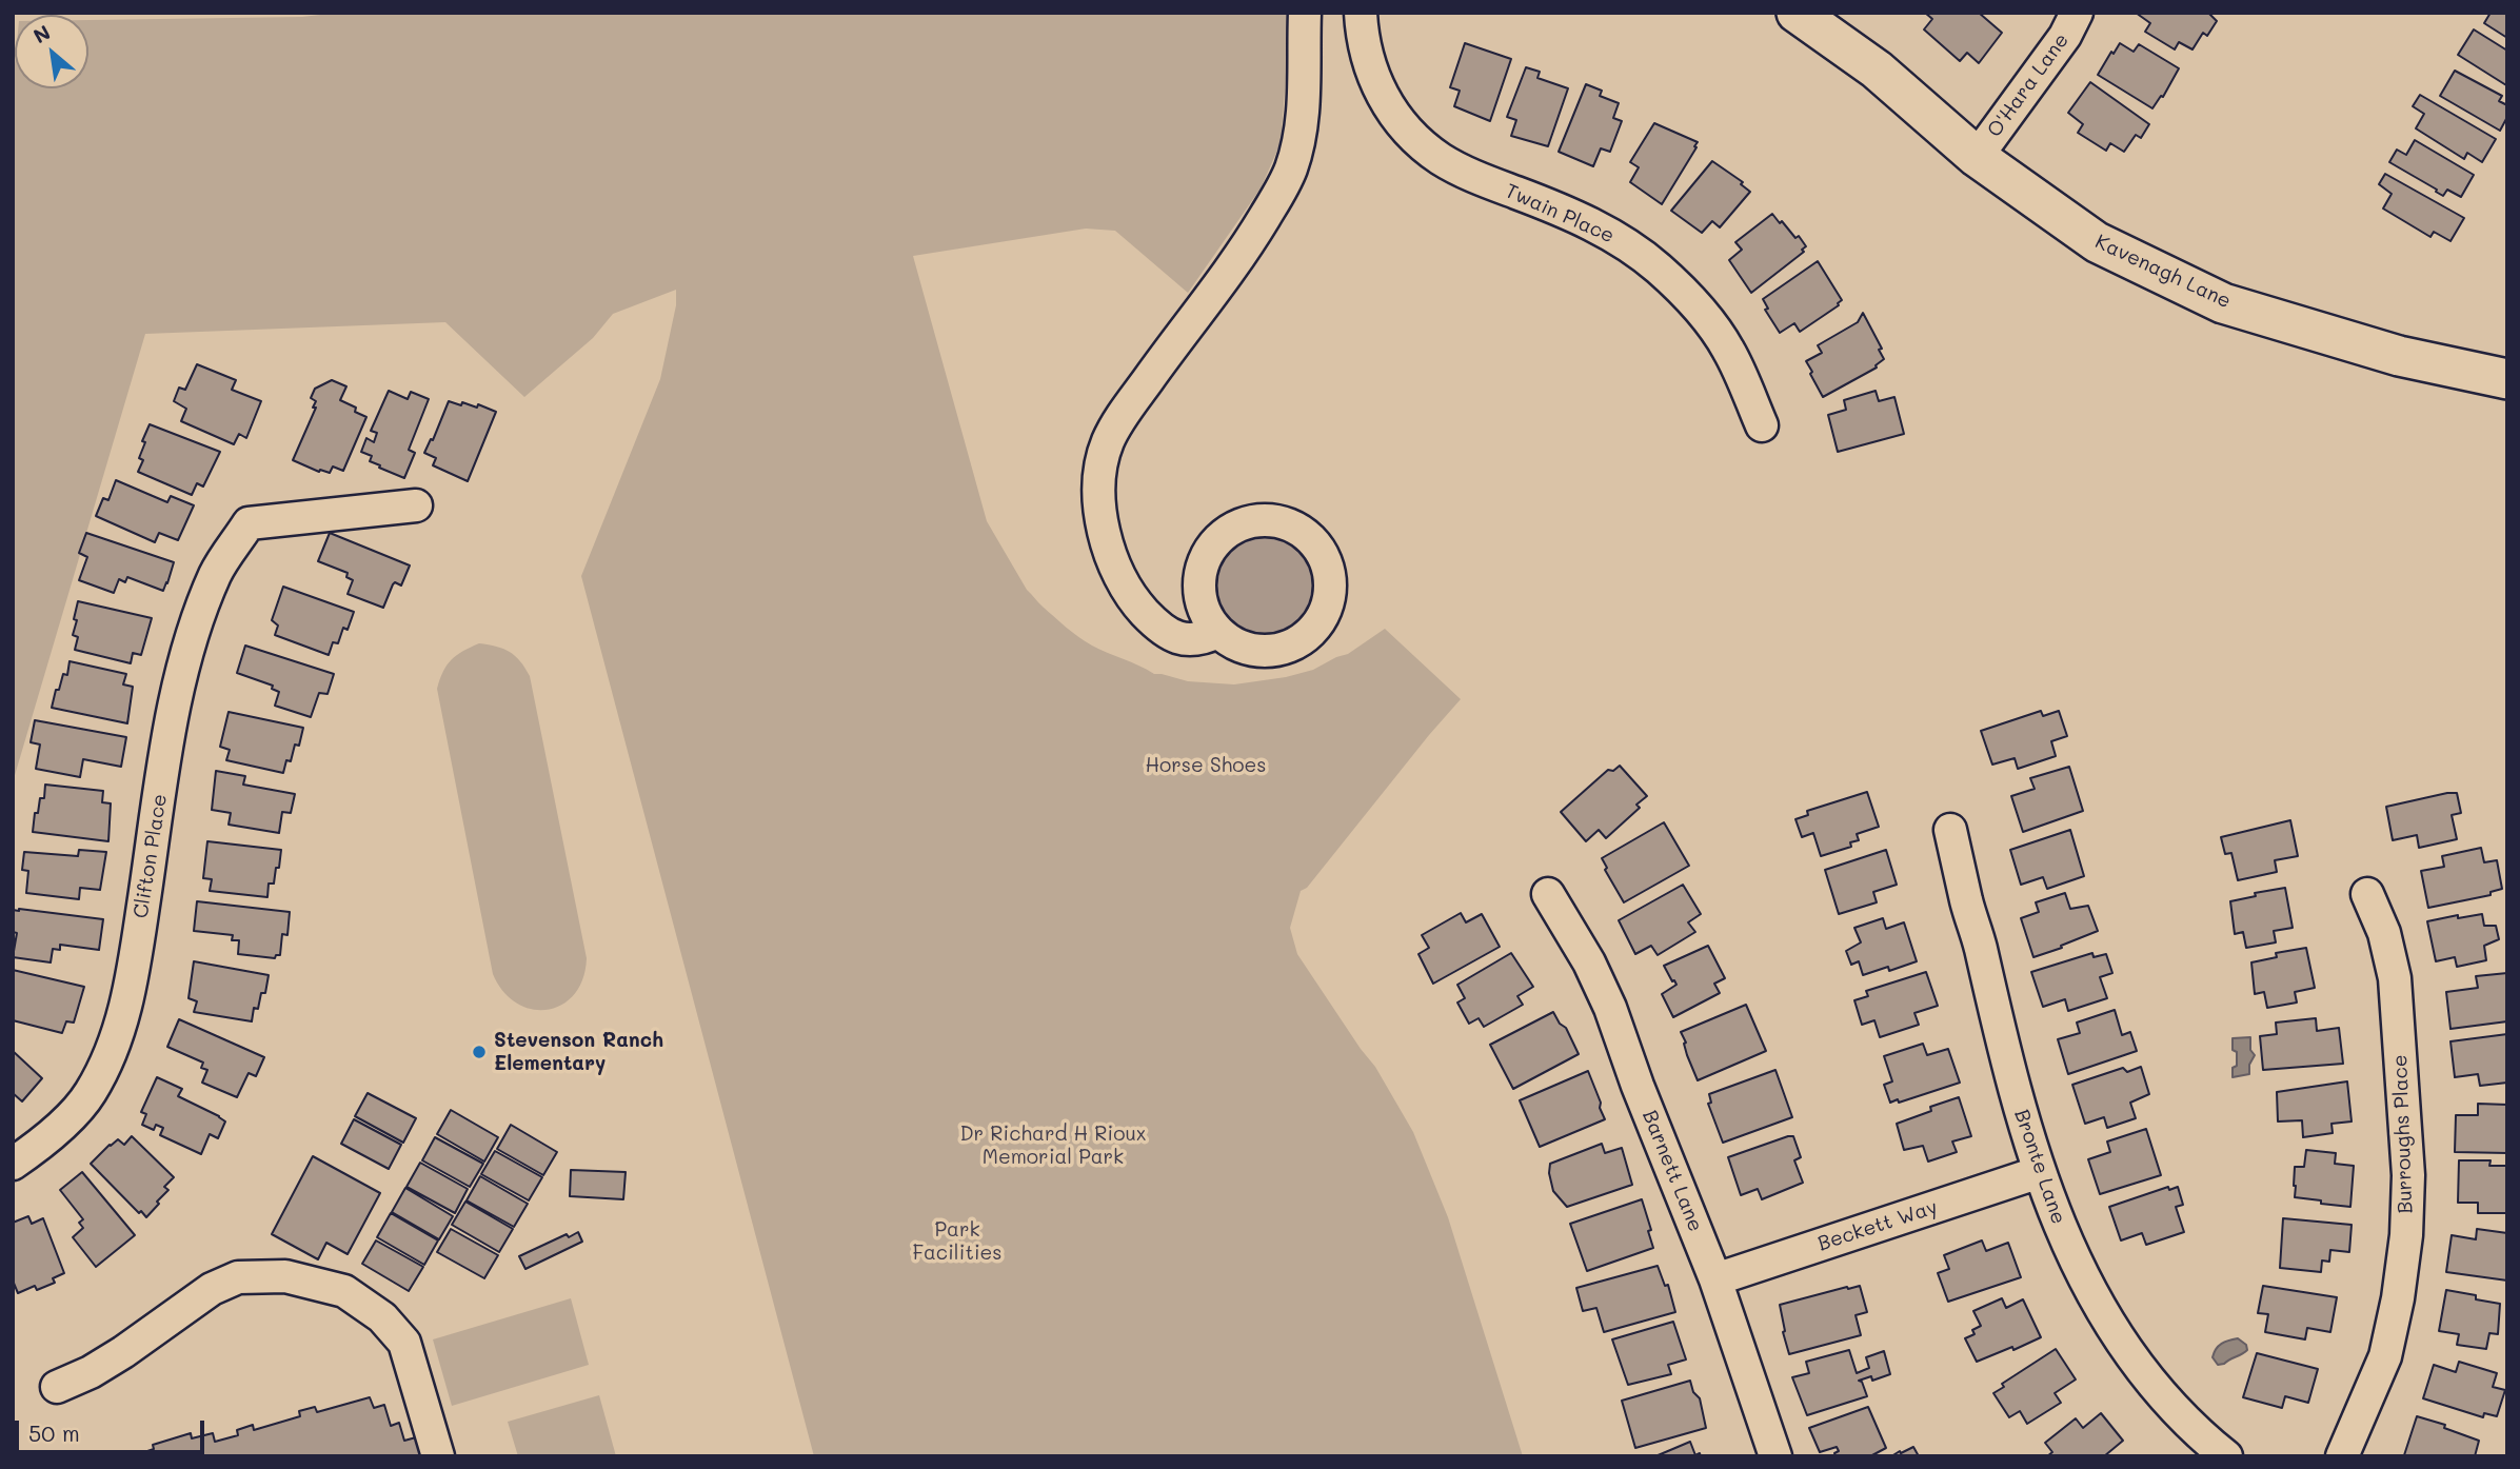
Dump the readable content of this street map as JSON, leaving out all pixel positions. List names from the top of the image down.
{
  "streets": {
    "main road": ["Kavenagh Lane"],
    "street": [
      "O'Hara Lane",
      "Twain Place",
      "Clifton Place",
      "Burroughs Place",
      "Bronte Lane",
      "Barnett Lane",
      "Beckett Way"
    ]
  },
  "crossings": [
    ["O'Hara Lane", "Kavenagh Lane"],
    ["Bronte Lane", "Beckett Way"],
    ["Barnett Lane", "Beckett Way"]
  ],
  "parks": ["Horse Shoes", "Dr Richard H Rioux Memorial Park", "Park Facilities"],
  "places": ["Stevenson Ranch Elementary"],
  "scale_bar": "50 m",
  "north": "top left"
}
